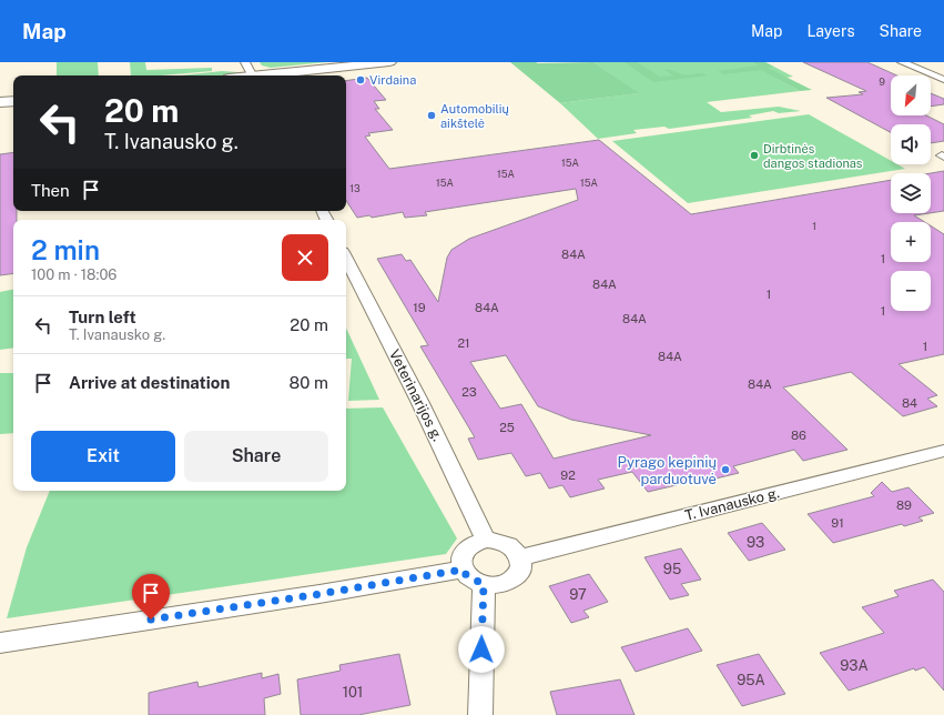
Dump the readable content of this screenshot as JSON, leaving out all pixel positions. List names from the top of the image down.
{
  "streets": {
    "street": ["Veterinarijos g.", "T. Ivanausko g."]
  },
  "crossings": [
    ["Veterinarijos g.", "T. Ivanausko g."]
  ],
  "places": [
    "Virdaina",
    "Automobilių aikštelė",
    "Dirbtinės dangos stadionas",
    "Pyrago kepinių parduotuvė"
  ],
  "house_numbers": [
    "9",
    "15A",
    "15A",
    "15A",
    "15A",
    "13",
    "1",
    "84A",
    "1",
    "84A",
    "1",
    "19",
    "84A",
    "1",
    "84A",
    "21",
    "1",
    "84A",
    "84A",
    "23",
    "84",
    "25",
    "86",
    "92",
    "89",
    "91",
    "93",
    "95",
    "97",
    "93A",
    "95A",
    "101"
  ],
  "north": "bottom left",
  "page": {
    "header": "Map",
    "nav": ["Map", "Layers", "Share"],
    "map_buttons": ["+", "−"],
    "turn": ["20 m", "T. Ivanausko g."],
    "then": "Then",
    "heading": ["2 min", "100 m · 18:06"],
    "list": [
      {
        "name": "Turn left",
        "note": "T. Ivanausko g.",
        "value": "20 m"
      },
      {
        "name": "Arrive at destination",
        "value": "80 m"
      }
    ],
    "buttons": ["Exit", "Share"]
  }
}
